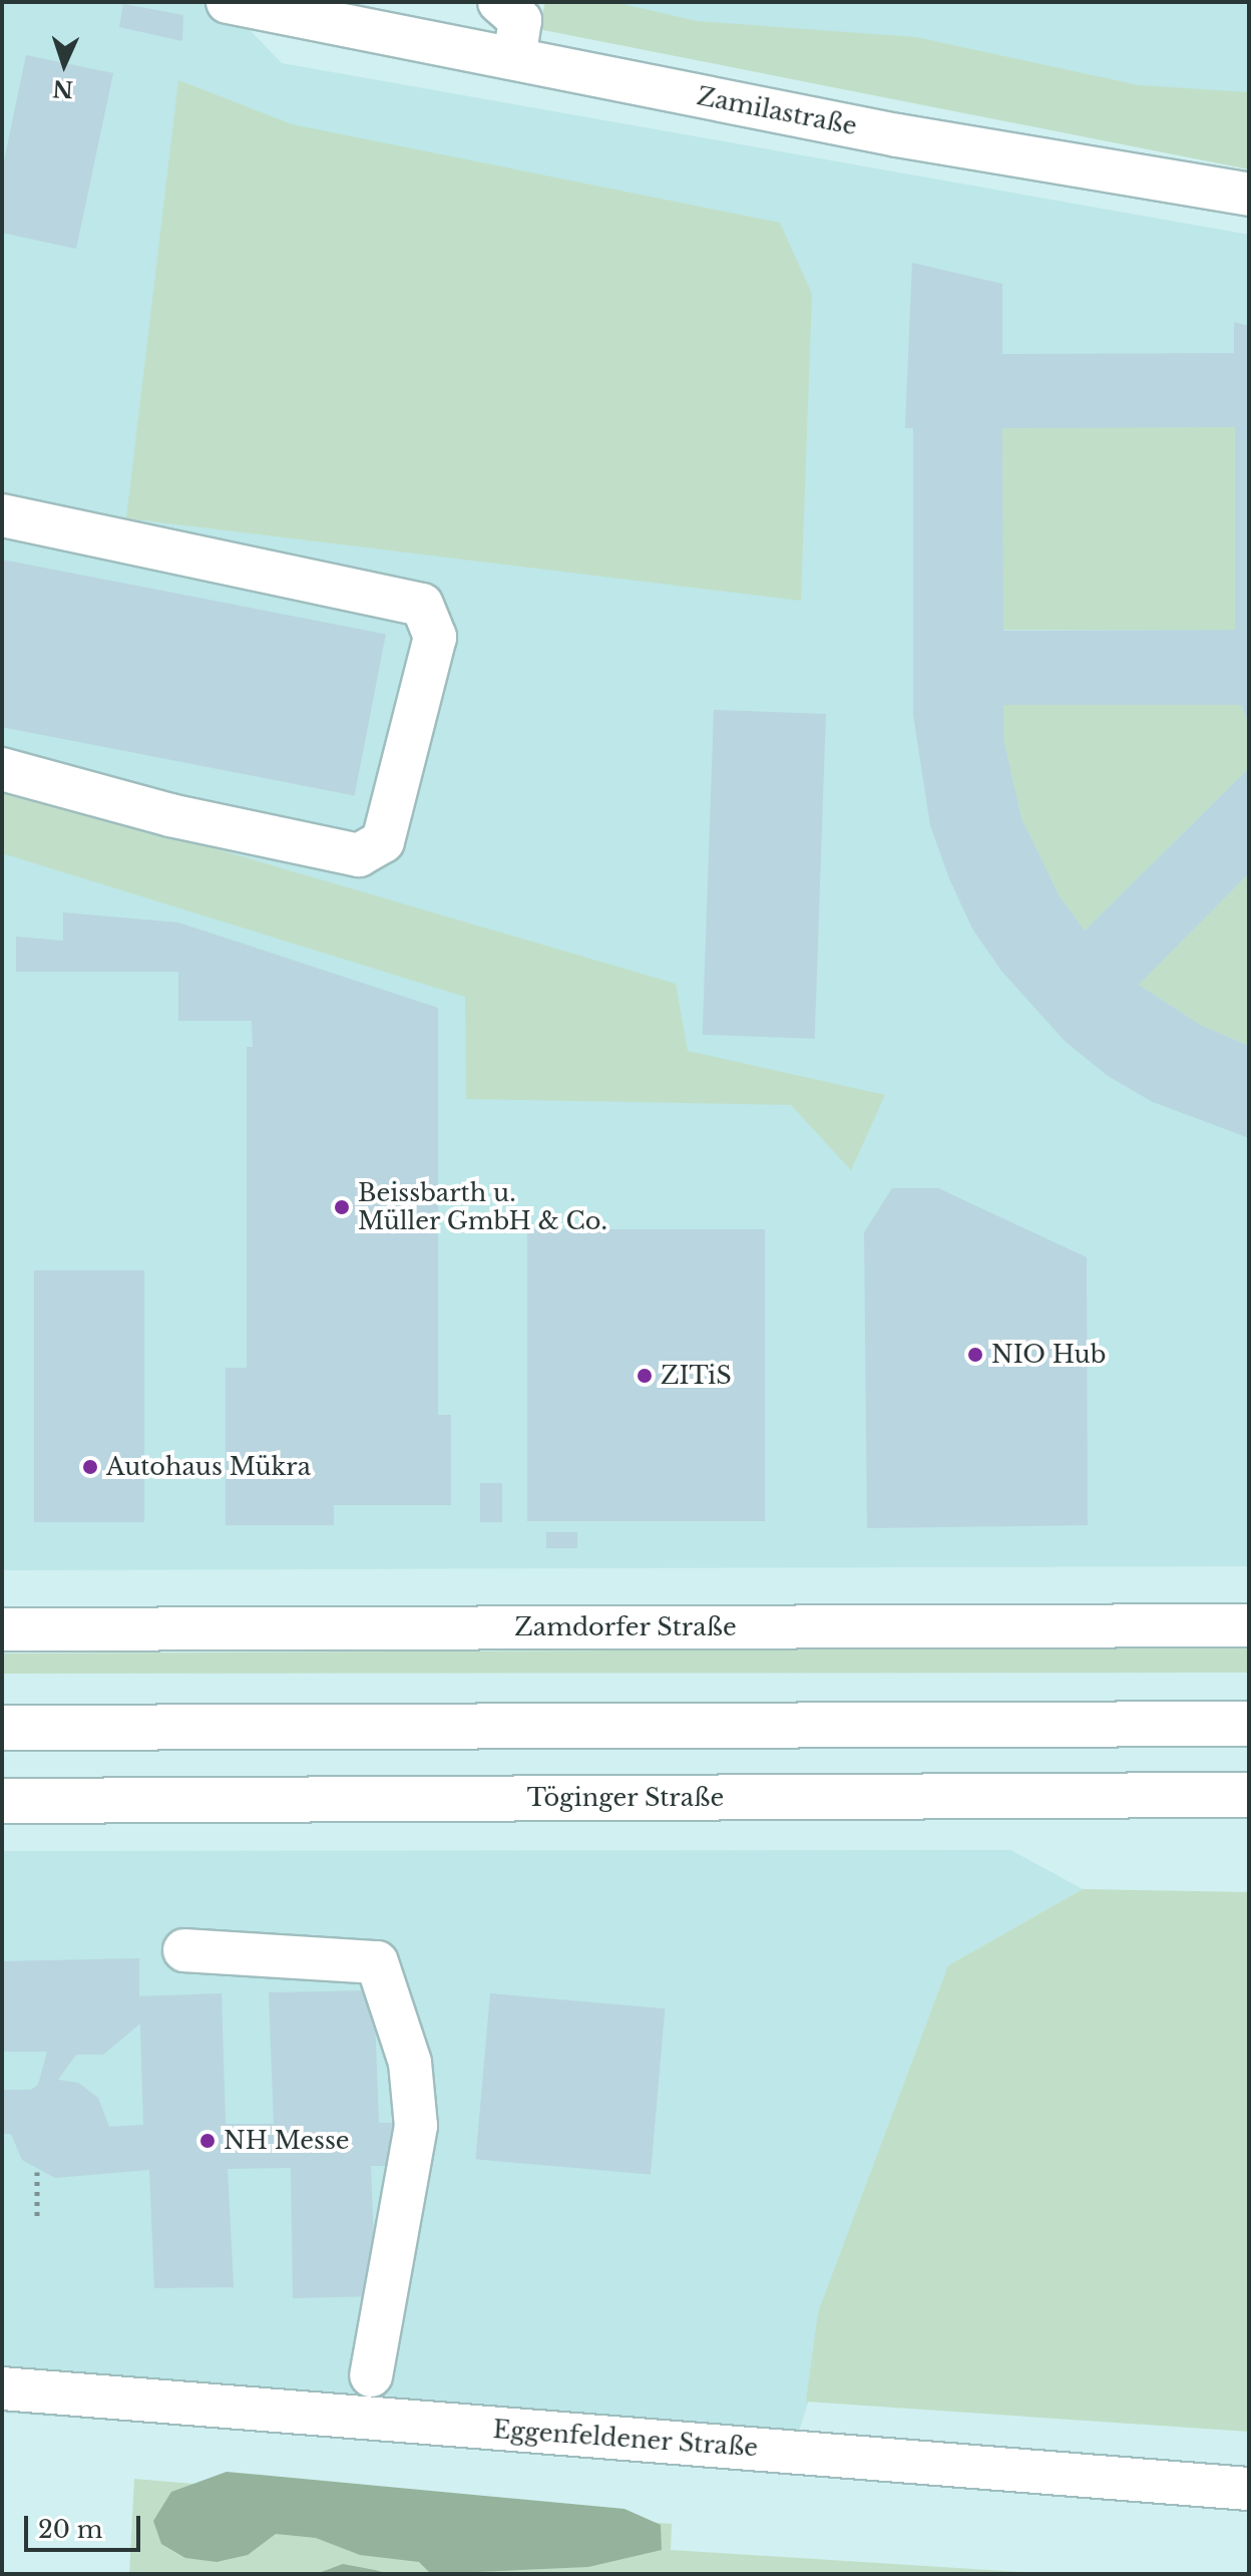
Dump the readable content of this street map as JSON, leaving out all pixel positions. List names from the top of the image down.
{
  "streets": {
    "highway": ["Töginger Straße"],
    "street": ["Zamilastraße", "Zamdorfer Straße", "Eggenfeldener Straße"]
  },
  "places": [
    "Beissbarth u. Müller GmbH & Co.",
    "NIO Hub",
    "ZITiS",
    "Autohaus Mükra",
    "NH Messe"
  ],
  "scale_bar": "20 m",
  "north": "bottom"
}
